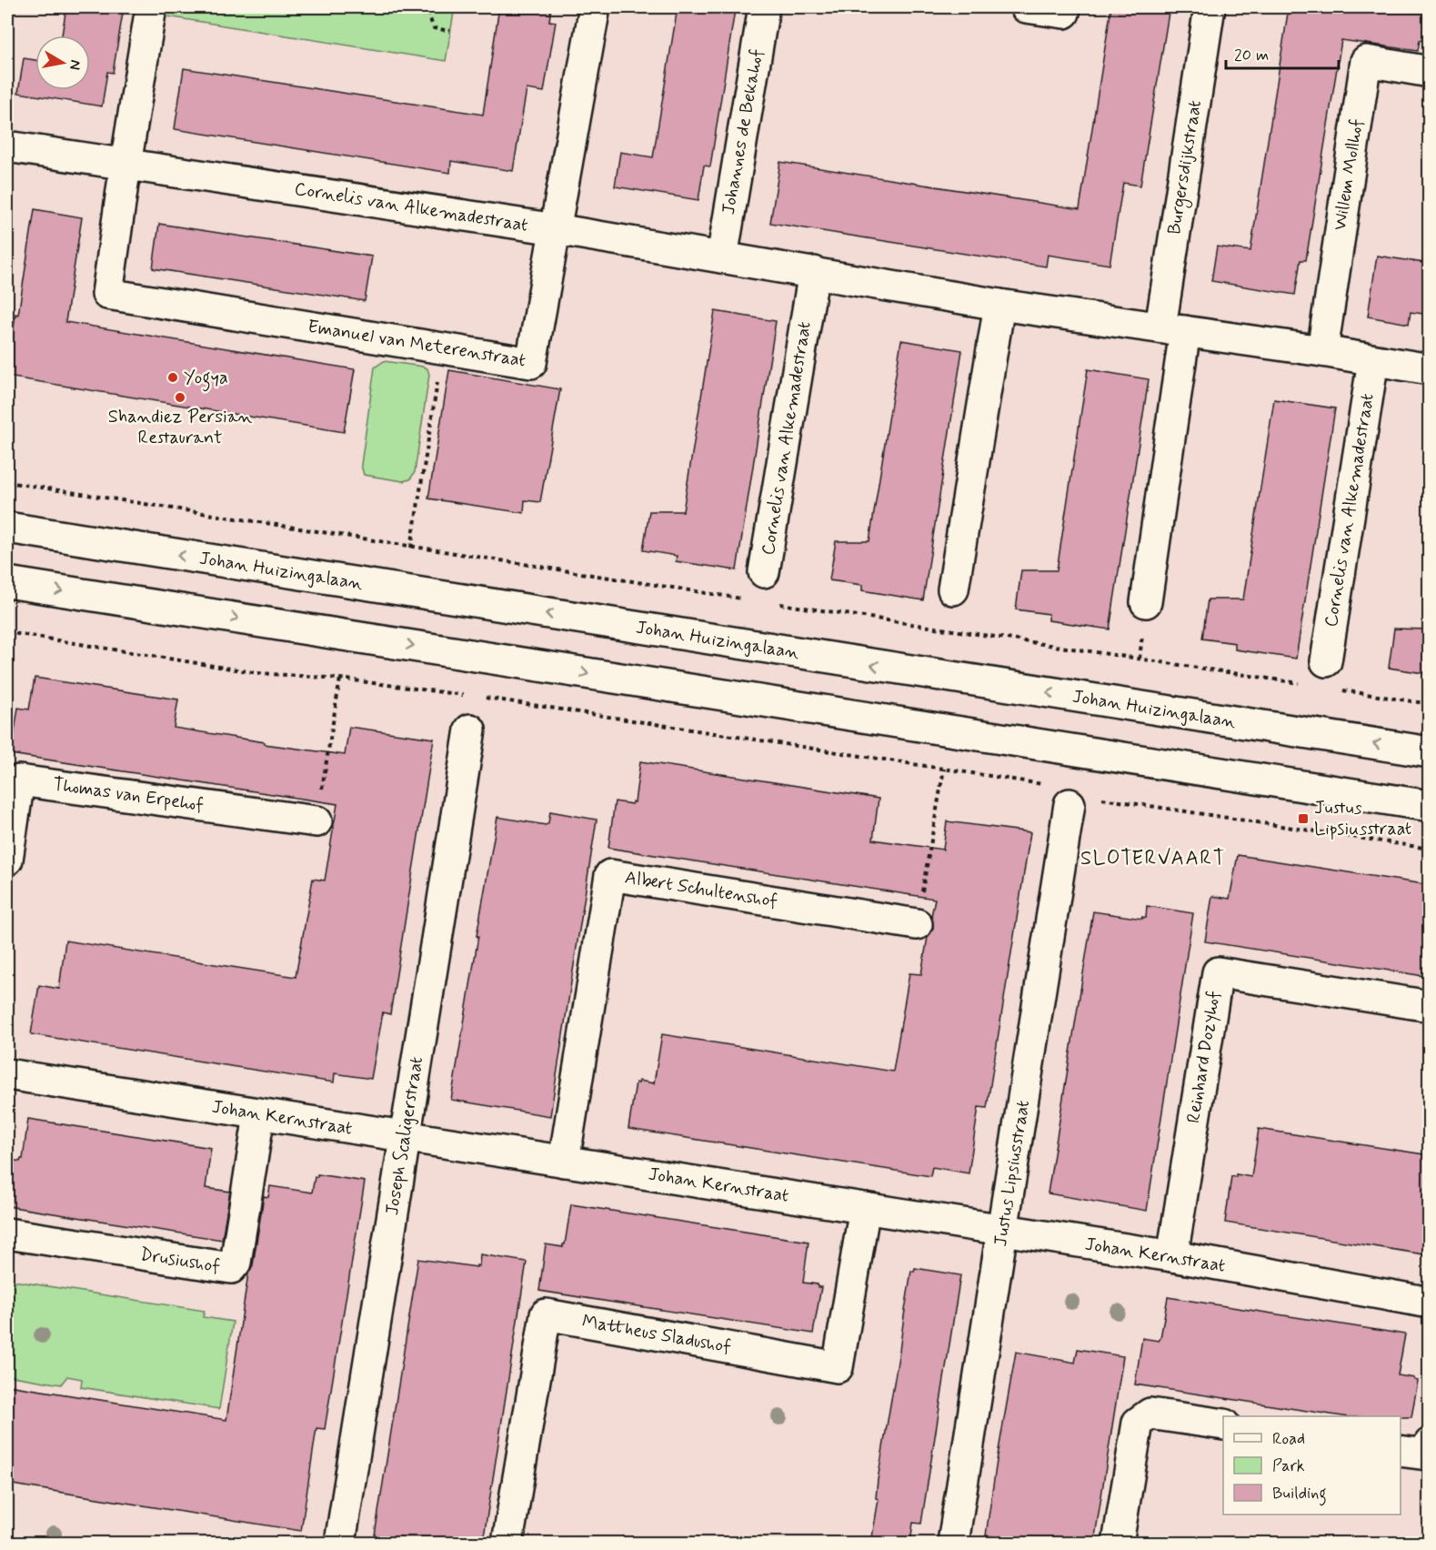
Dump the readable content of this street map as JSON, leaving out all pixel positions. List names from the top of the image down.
{
  "streets": {
    "street": [
      "Johannes de Bekahof",
      "Burgersdijkstraat",
      "Willem Mollhof",
      "Cornelis van Alkemadestraat",
      "Emanuel van Meterenstraat",
      "Johan Huizingalaan",
      "Thomas van Erpehof",
      "Albert Schultenshof",
      "Reinhard Dozyhof",
      "Johan Kernstraat",
      "Joseph Scaligerstraat",
      "Justus Lipsiusstraat",
      "Drusiushof",
      "Mattheus Sladushof"
    ]
  },
  "crossings": [
    ["Johannes de Bekahof", "Cornelis van Alkemadestraat"],
    ["Burgersdijkstraat", "Cornelis van Alkemadestraat"],
    ["Willem Mollhof", "Cornelis van Alkemadestraat"],
    ["Cornelis van Alkemadestraat", "Emanuel van Meterenstraat"],
    ["Albert Schultenshof", "Johan Kernstraat"],
    ["Reinhard Dozyhof", "Johan Kernstraat"],
    ["Johan Kernstraat", "Joseph Scaligerstraat"],
    ["Johan Kernstraat", "Justus Lipsiusstraat"],
    ["Johan Kernstraat", "Drusiushof"],
    ["Johan Kernstraat", "Mattheus Sladushof"]
  ],
  "districts": ["SLOTERVAART"],
  "places": {
    "other": ["Yogya", "Shandiez Persian Restaurant"],
    "transit": ["Justus Lipsiusstraat"]
  },
  "legend": ["Road", "Park", "Building"],
  "scale_bar": "20 m",
  "north": "right"
}
